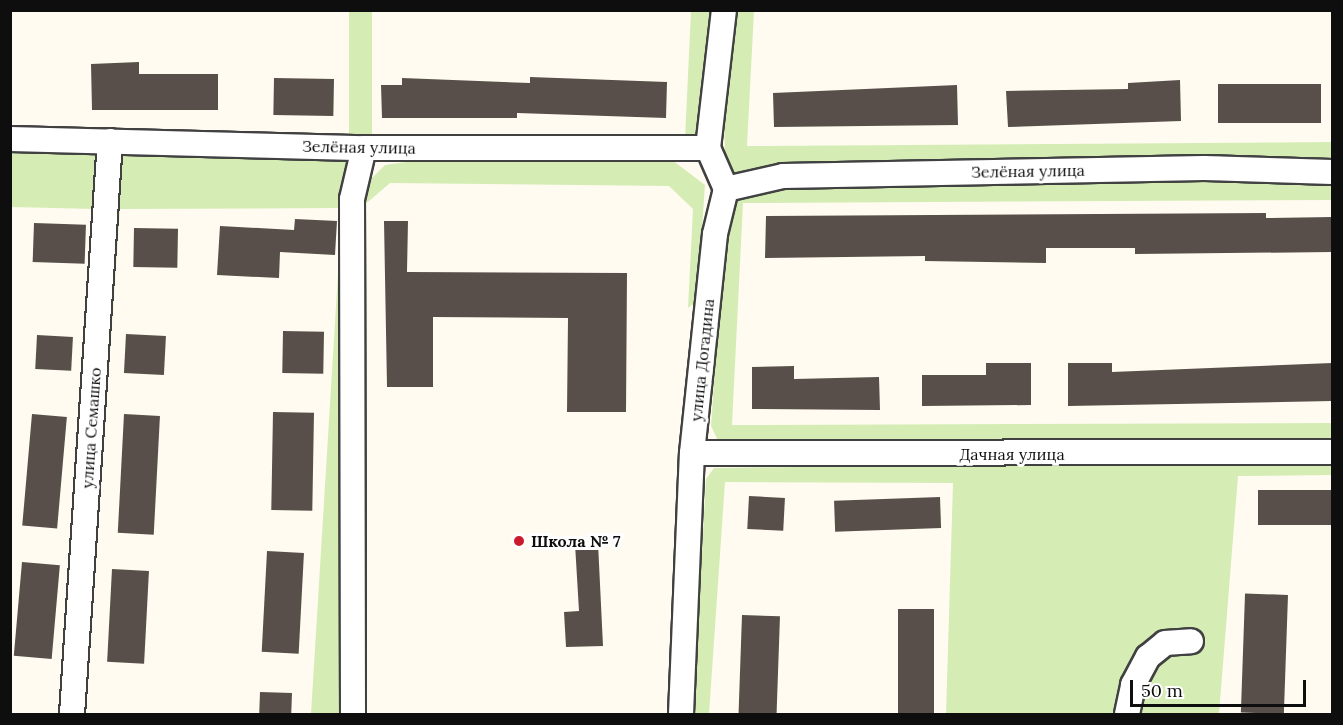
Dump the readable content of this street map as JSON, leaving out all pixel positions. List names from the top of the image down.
{
  "streets": {
    "street": [
      "Зелёная улица",
      "улица Догадина",
      "улица Семашко",
      "Дачная улица"
    ]
  },
  "crossings": [
    ["Зелёная улица", "улица Догадина"],
    ["Зелёная улица", "улица Семашко"],
    ["улица Догадина", "Дачная улица"]
  ],
  "places": ["Школа № 7"],
  "scale_bar": "50 m"
}
